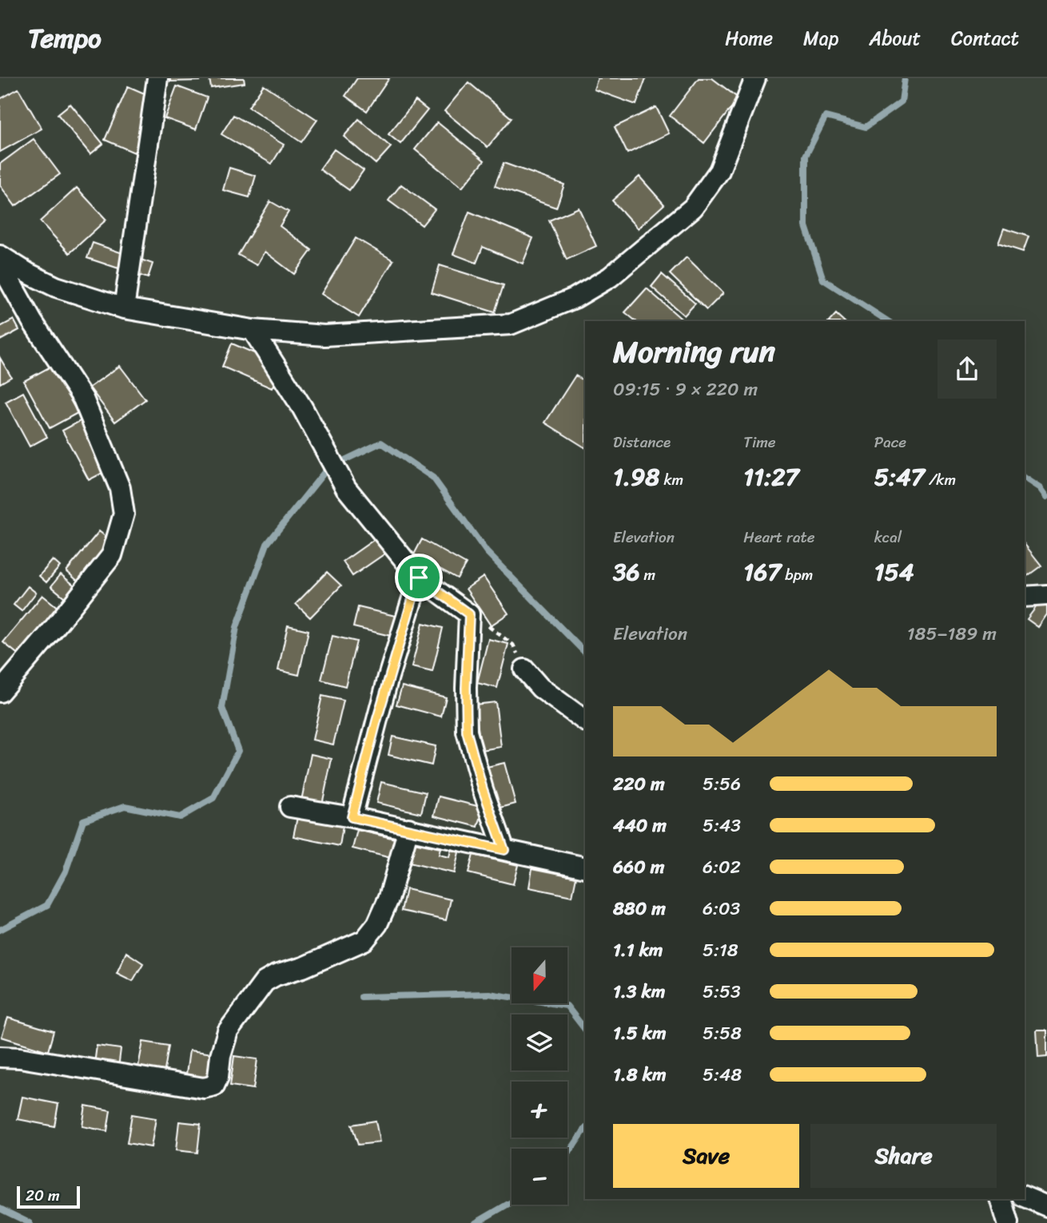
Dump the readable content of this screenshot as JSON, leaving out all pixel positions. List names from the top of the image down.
{
  "scale_bar": "20 m",
  "north": "bottom",
  "page": {
    "header": "Tempo",
    "nav": [
      "Home",
      "Map",
      "About",
      "Contact"
    ],
    "heading": ["Morning run", "09:15 · 9 × 220 m"],
    "stats": [
      ["Distance", "1.98 km"],
      ["Time", "11:27"],
      ["Pace", "5:47 /km"],
      ["Elevation", "36 m"],
      ["Heart rate", "167 bpm"],
      ["kcal", "154"]
    ],
    "chart": ["Elevation", "185–189 m"],
    "list": [
      {
        "name": "220 m",
        "note": "5:56"
      },
      {
        "name": "440 m",
        "note": "5:43"
      },
      {
        "name": "660 m",
        "note": "6:02"
      },
      {
        "name": "880 m",
        "note": "6:03"
      },
      {
        "name": "1.1 km",
        "note": "5:18"
      },
      {
        "name": "1.3 km",
        "note": "5:53"
      },
      {
        "name": "1.5 km",
        "note": "5:58"
      },
      {
        "name": "1.8 km",
        "note": "5:48"
      }
    ],
    "map_buttons": ["+", "−"],
    "buttons": ["Save", "Share"],
    "scale": "20 m"
  }
}
